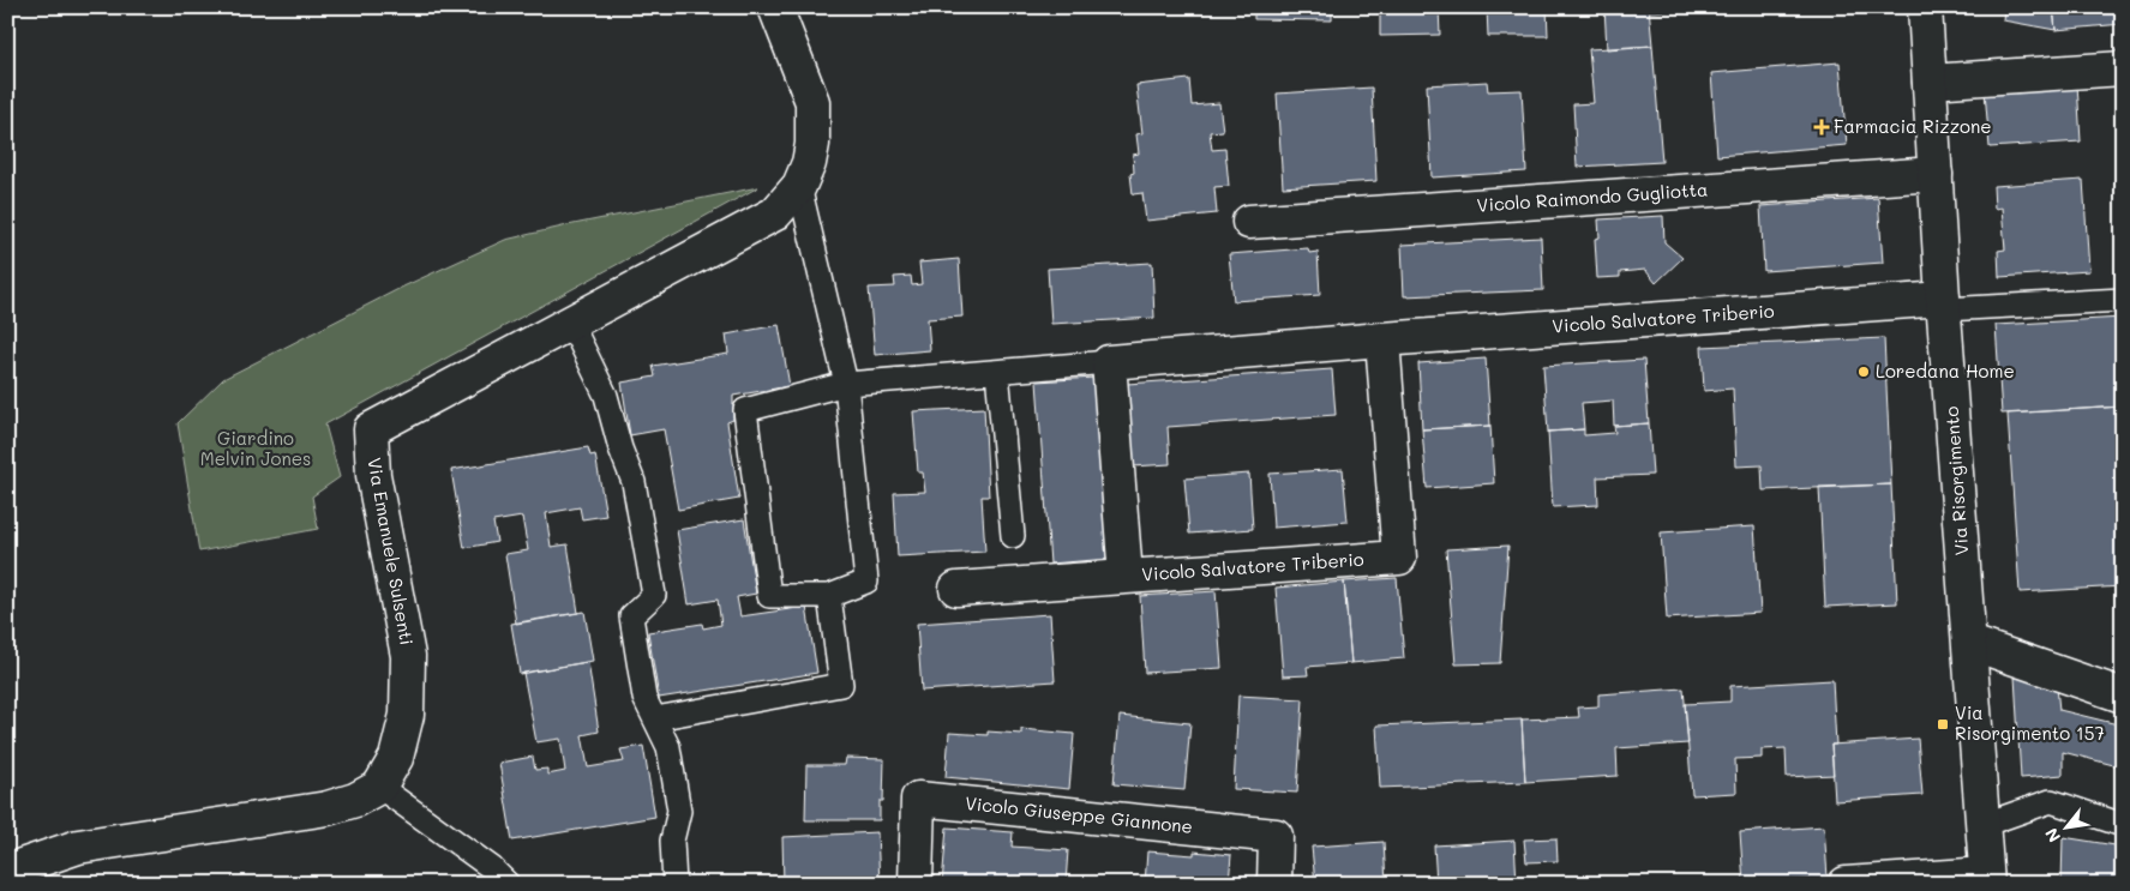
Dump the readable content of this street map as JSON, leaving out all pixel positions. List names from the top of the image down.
{
  "streets": {
    "street": [
      "Vicolo Raimondo Gugliotta",
      "Vicolo Salvatore Triberio",
      "Via Risorgimento",
      "Via Emanuele Sulsenti",
      "Vicolo Giuseppe Giannone"
    ]
  },
  "crossings": [
    ["Vicolo Raimondo Gugliotta", "Via Risorgimento"],
    ["Vicolo Salvatore Triberio", "Via Risorgimento"]
  ],
  "parks": ["Giardino Melvin Jones"],
  "places": {
    "health": ["Farmacia Rizzone"],
    "other": ["Loredana Home"],
    "transit": ["Via Risorgimento 157"]
  },
  "north": "bottom left"
}
